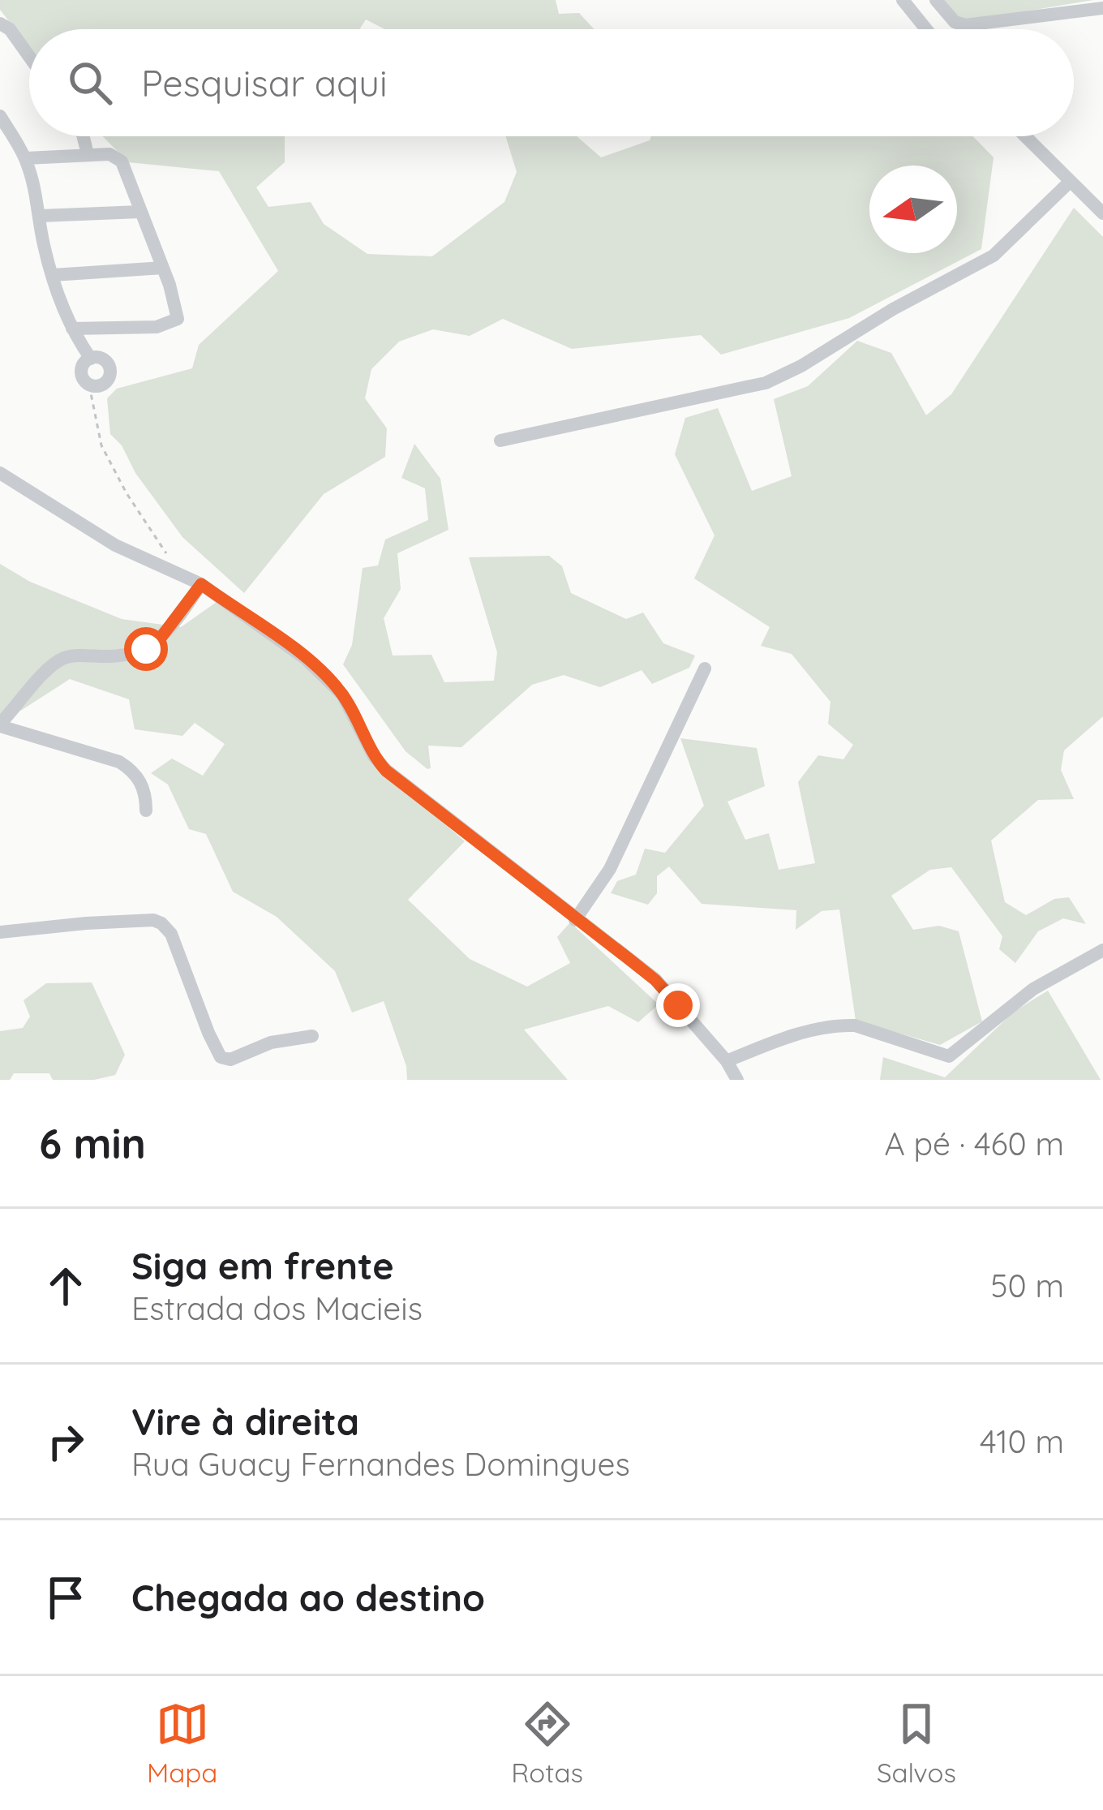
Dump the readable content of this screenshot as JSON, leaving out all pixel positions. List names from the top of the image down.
{
  "north": "left",
  "page": {
    "search": "Pesquisar aqui",
    "heading": ["6 min", "A pé · 460 m"],
    "list": [
      ["Siga em frente", "Estrada dos Macieis", "50 m"],
      ["Vire à direita", "Rua Guacy Fernandes Domingues", "410 m"],
      "Chegada ao destino"
    ],
    "nav": ["Mapa", "Rotas", "Salvos"]
  }
}
